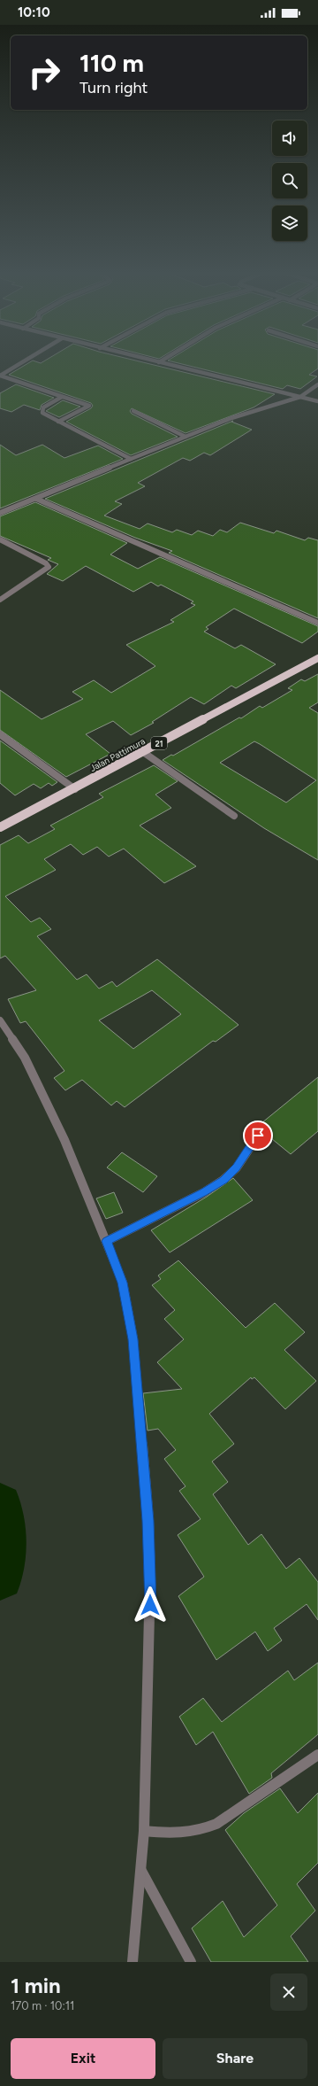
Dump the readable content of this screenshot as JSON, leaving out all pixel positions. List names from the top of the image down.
{
  "streets": {
    "highway": ["21", "Jalan Pattimura"]
  },
  "page": {
    "status": "10:10",
    "turn": ["110 m", "Turn right"],
    "heading": ["1 min", "170 m · 10:11"],
    "buttons": ["Exit", "Share"]
  }
}
